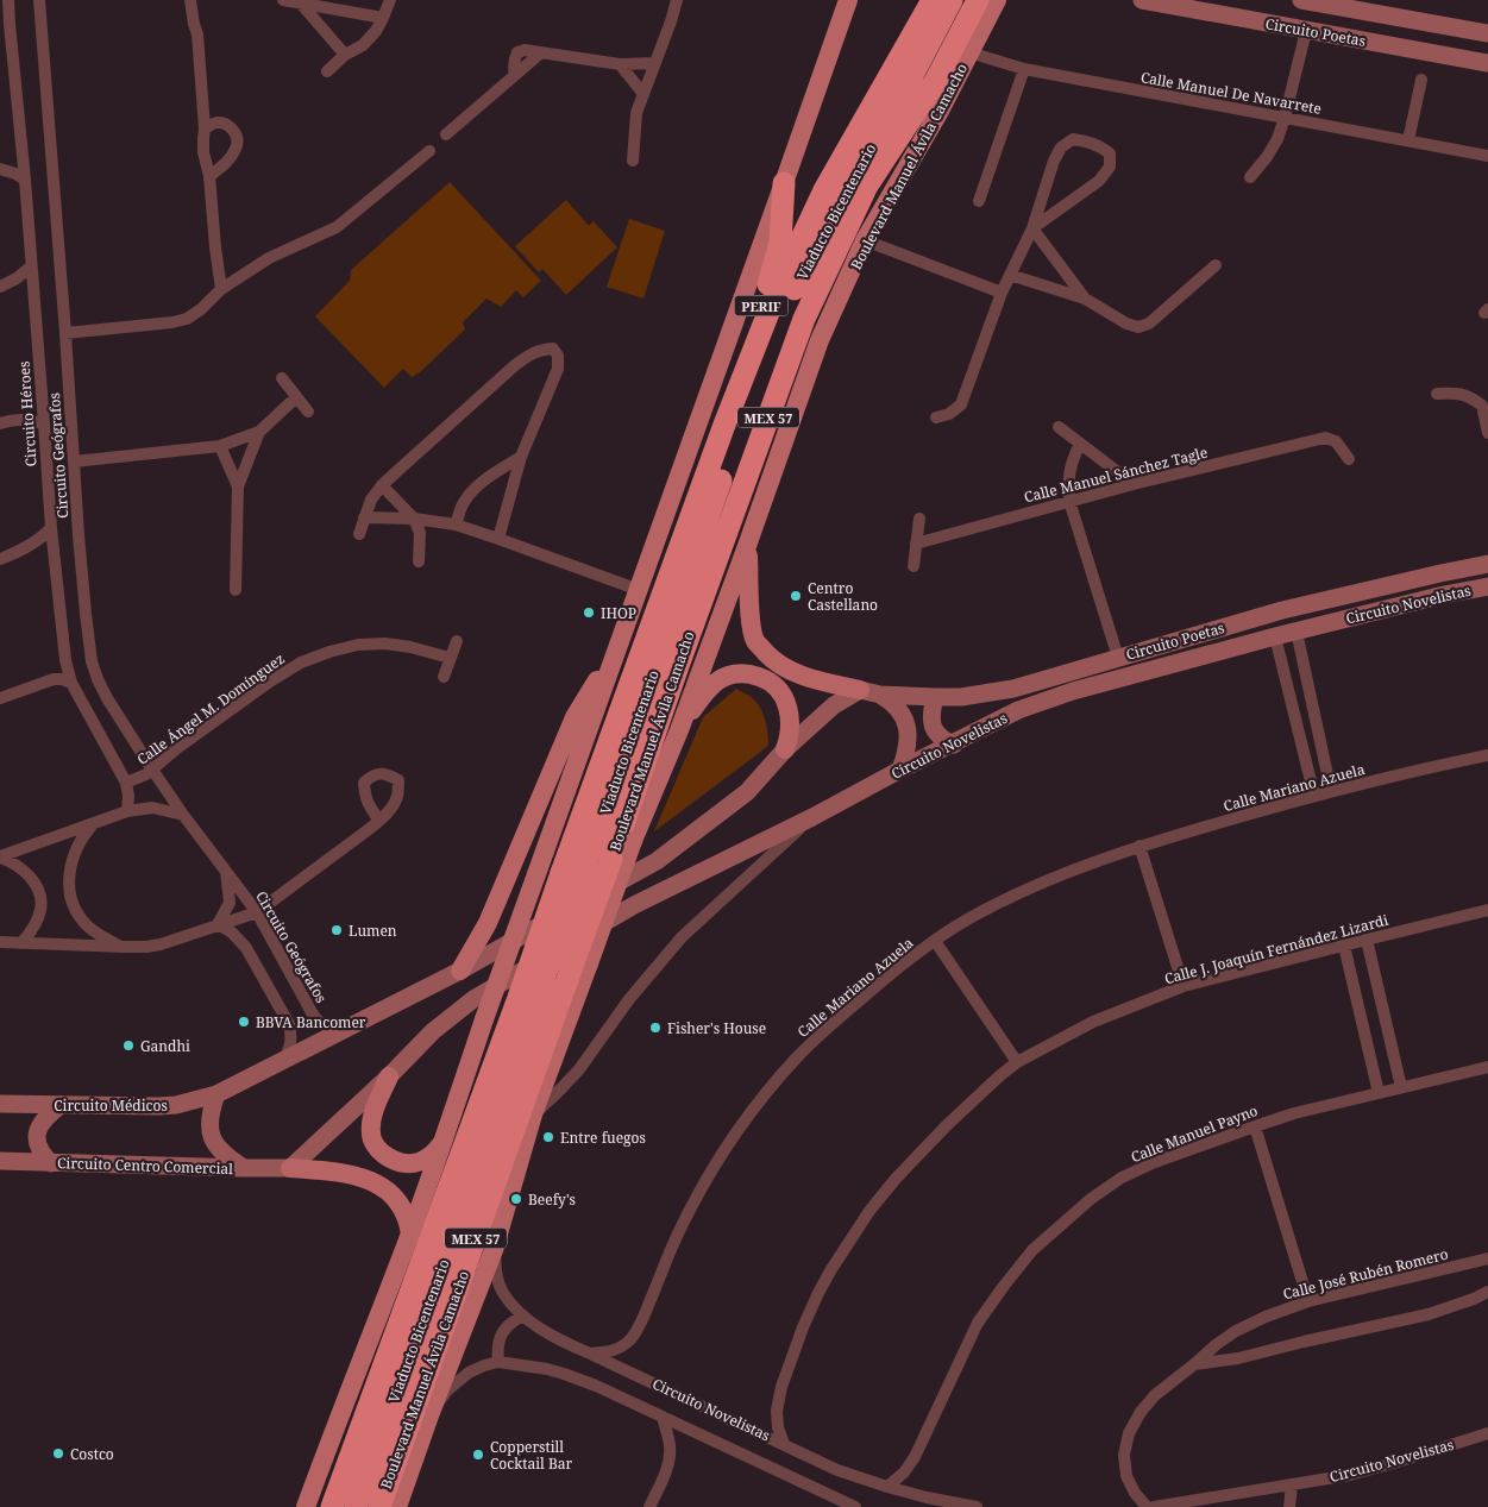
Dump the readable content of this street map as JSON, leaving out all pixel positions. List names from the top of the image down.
{
  "streets": {
    "highway": [
      "Boulevard Manuel Ávila Camacho",
      "Viaducto Bicentenario",
      "PERIF",
      "MEX 57"
    ],
    "main road": [
      "Circuito Poetas",
      "Circuito Novelistas",
      "Circuito Médicos",
      "Circuito Centro Comercial"
    ],
    "street": [
      "Calle Manuel De Navarrete",
      "Circuito Héroes",
      "Circuito Geógrafos",
      "Calle Manuel Sánchez Tagle",
      "Calle Ángel M. Domínguez",
      "Calle Mariano Azuela",
      "Calle J. Joaquín Fernández Lizardi",
      "Calle Manuel Payno",
      "Calle José Rubén Romero"
    ]
  },
  "crossings": [
    ["Circuito Poetas", "Circuito Médicos"],
    ["Calle Manuel De Navarrete", "Boulevard Manuel Ávila Camacho"],
    ["Boulevard Manuel Ávila Camacho", "Circuito Novelistas"],
    ["PERIF", "MEX 57"],
    ["Circuito Héroes", "Circuito Geógrafos"],
    ["Circuito Héroes", "Calle Ángel M. Domínguez"],
    ["Circuito Geógrafos", "Calle Ángel M. Domínguez"],
    ["Circuito Geógrafos", "Circuito Médicos"],
    ["Circuito Novelistas", "Calle Mariano Azuela"],
    ["Circuito Novelistas", "Calle J. Joaquín Fernández Lizardi"],
    ["Circuito Novelistas", "Calle Manuel Payno"]
  ],
  "places": [
    "Centro Castellano",
    "IHOP",
    "Lumen",
    "BBVA Bancomer",
    "Fisher's House",
    "Gandhi",
    "Entre fuegos",
    "Beefy's",
    "Costco",
    "Copperstill Cocktail Bar"
  ]
}
